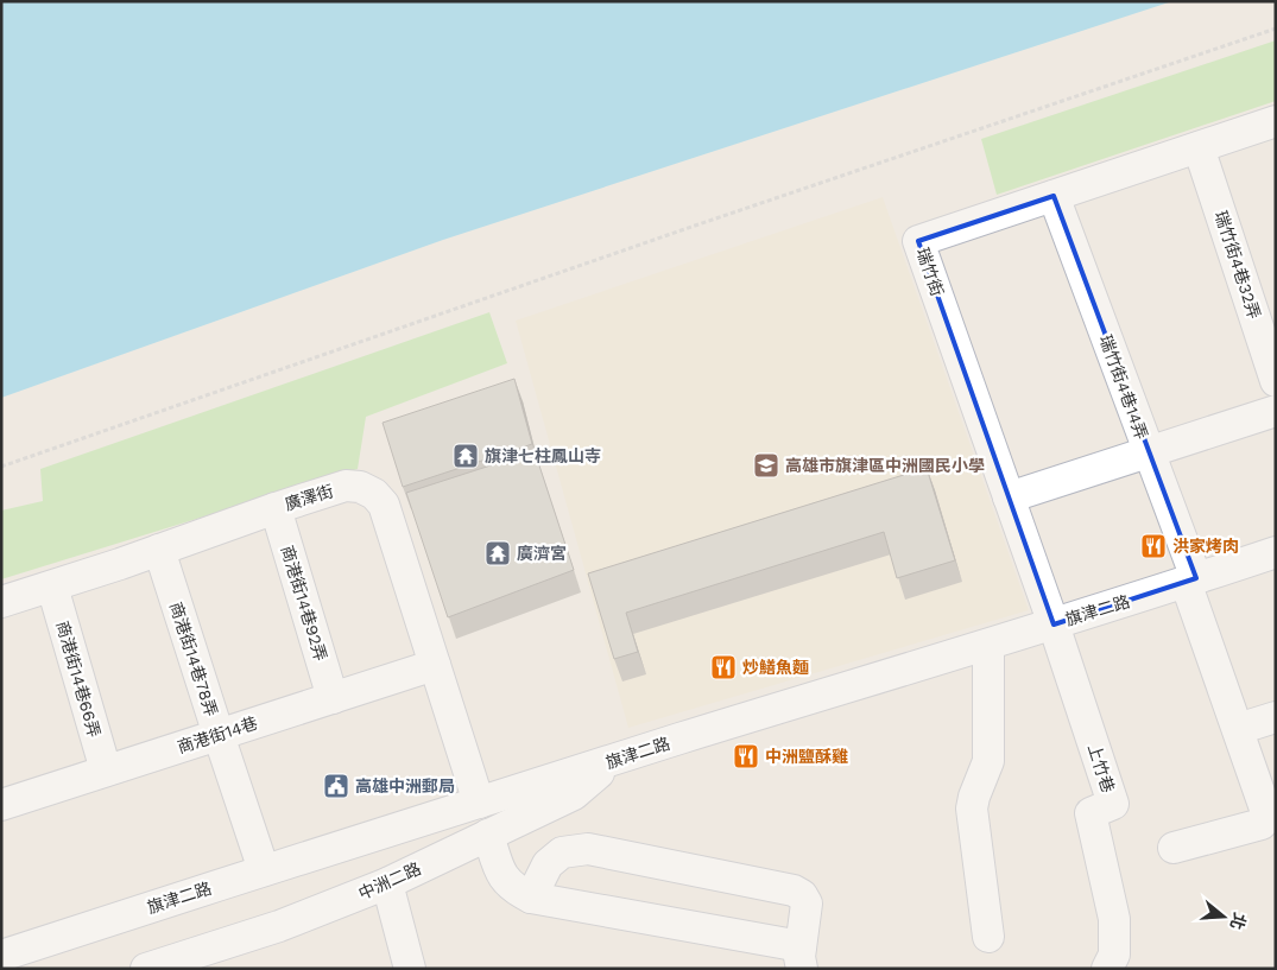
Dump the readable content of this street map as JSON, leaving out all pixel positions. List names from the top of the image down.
{
  "streets": {
    "street": [
      "瑞竹街4巷32弄",
      "瑞竹街",
      "瑞竹街4巷14弄",
      "廣澤街",
      "商港街14巷92弄",
      "旗津二路",
      "商港街14巷78弄",
      "商港街14巷66弄",
      "商港街14巷",
      "上竹巷",
      "中洲二路"
    ]
  },
  "crossings": [
    ["瑞竹街4巷32弄", "瑞竹街"],
    ["瑞竹街", "瑞竹街4巷14弄"],
    ["瑞竹街", "旗津二路"],
    ["瑞竹街", "上竹巷"],
    ["瑞竹街4巷14弄", "旗津二路"],
    ["廣澤街", "商港街14巷92弄"],
    ["廣澤街", "旗津二路"],
    ["廣澤街", "商港街14巷78弄"],
    ["廣澤街", "商港街14巷66弄"],
    ["廣澤街", "商港街14巷"],
    ["商港街14巷92弄", "商港街14巷"],
    ["旗津二路", "商港街14巷78弄"],
    ["旗津二路", "上竹巷"],
    ["旗津二路", "中洲二路"],
    ["商港街14巷78弄", "商港街14巷"],
    ["商港街14巷66弄", "商港街14巷"]
  ],
  "places": {
    "temple": ["旗津七柱鳳山寺", "廣濟宮"],
    "school or university": ["高雄市旗津區中洲國民小學"],
    "restaurant": ["洪家烤肉", "炒鱔魚麵", "中洲鹽酥雞"],
    "public building": ["高雄中洲郵局"]
  },
  "north": "right"
}
